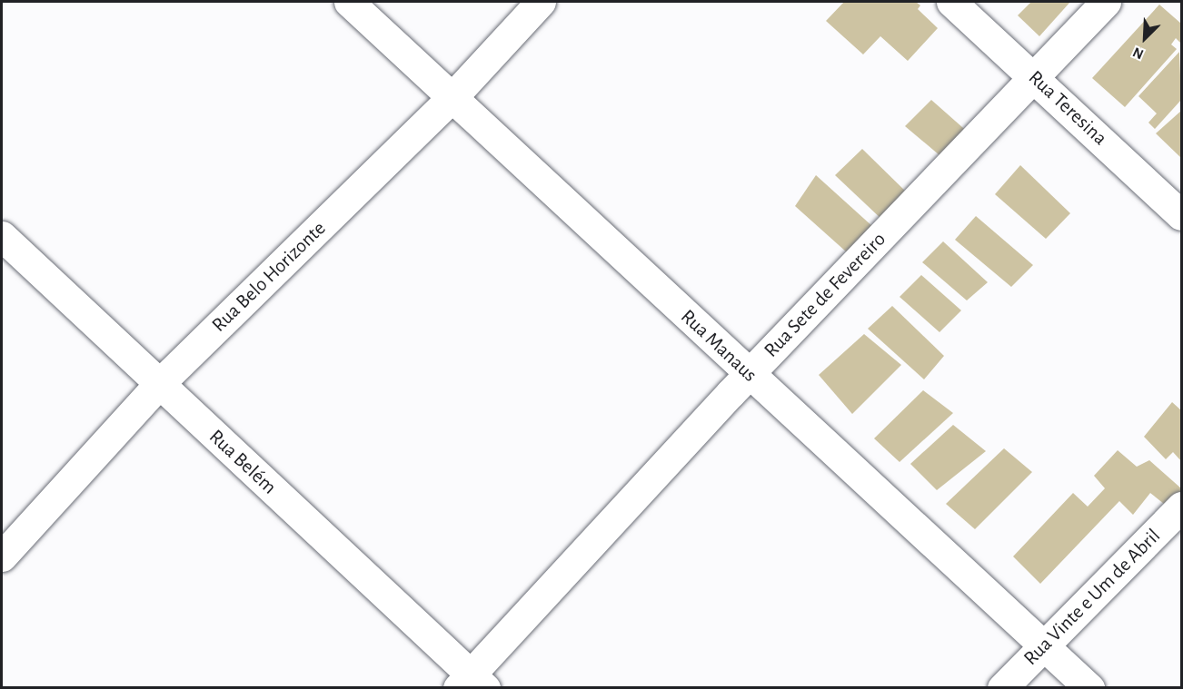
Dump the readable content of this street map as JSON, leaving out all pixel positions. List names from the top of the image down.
{
  "streets": {
    "street": [
      "Rua Teresina",
      "Rua Belo Horizonte",
      "Rua Sete de Fevereiro",
      "Rua Manaus",
      "Rua Belém",
      "Rua Vinte e Um de Abril"
    ]
  },
  "crossings": [
    ["Rua Teresina", "Rua Sete de Fevereiro"],
    ["Rua Belo Horizonte", "Rua Manaus"],
    ["Rua Belo Horizonte", "Rua Belém"],
    ["Rua Sete de Fevereiro", "Rua Manaus"],
    ["Rua Sete de Fevereiro", "Rua Belém"],
    ["Rua Manaus", "Rua Vinte e Um de Abril"]
  ],
  "north": "bottom left"
}
